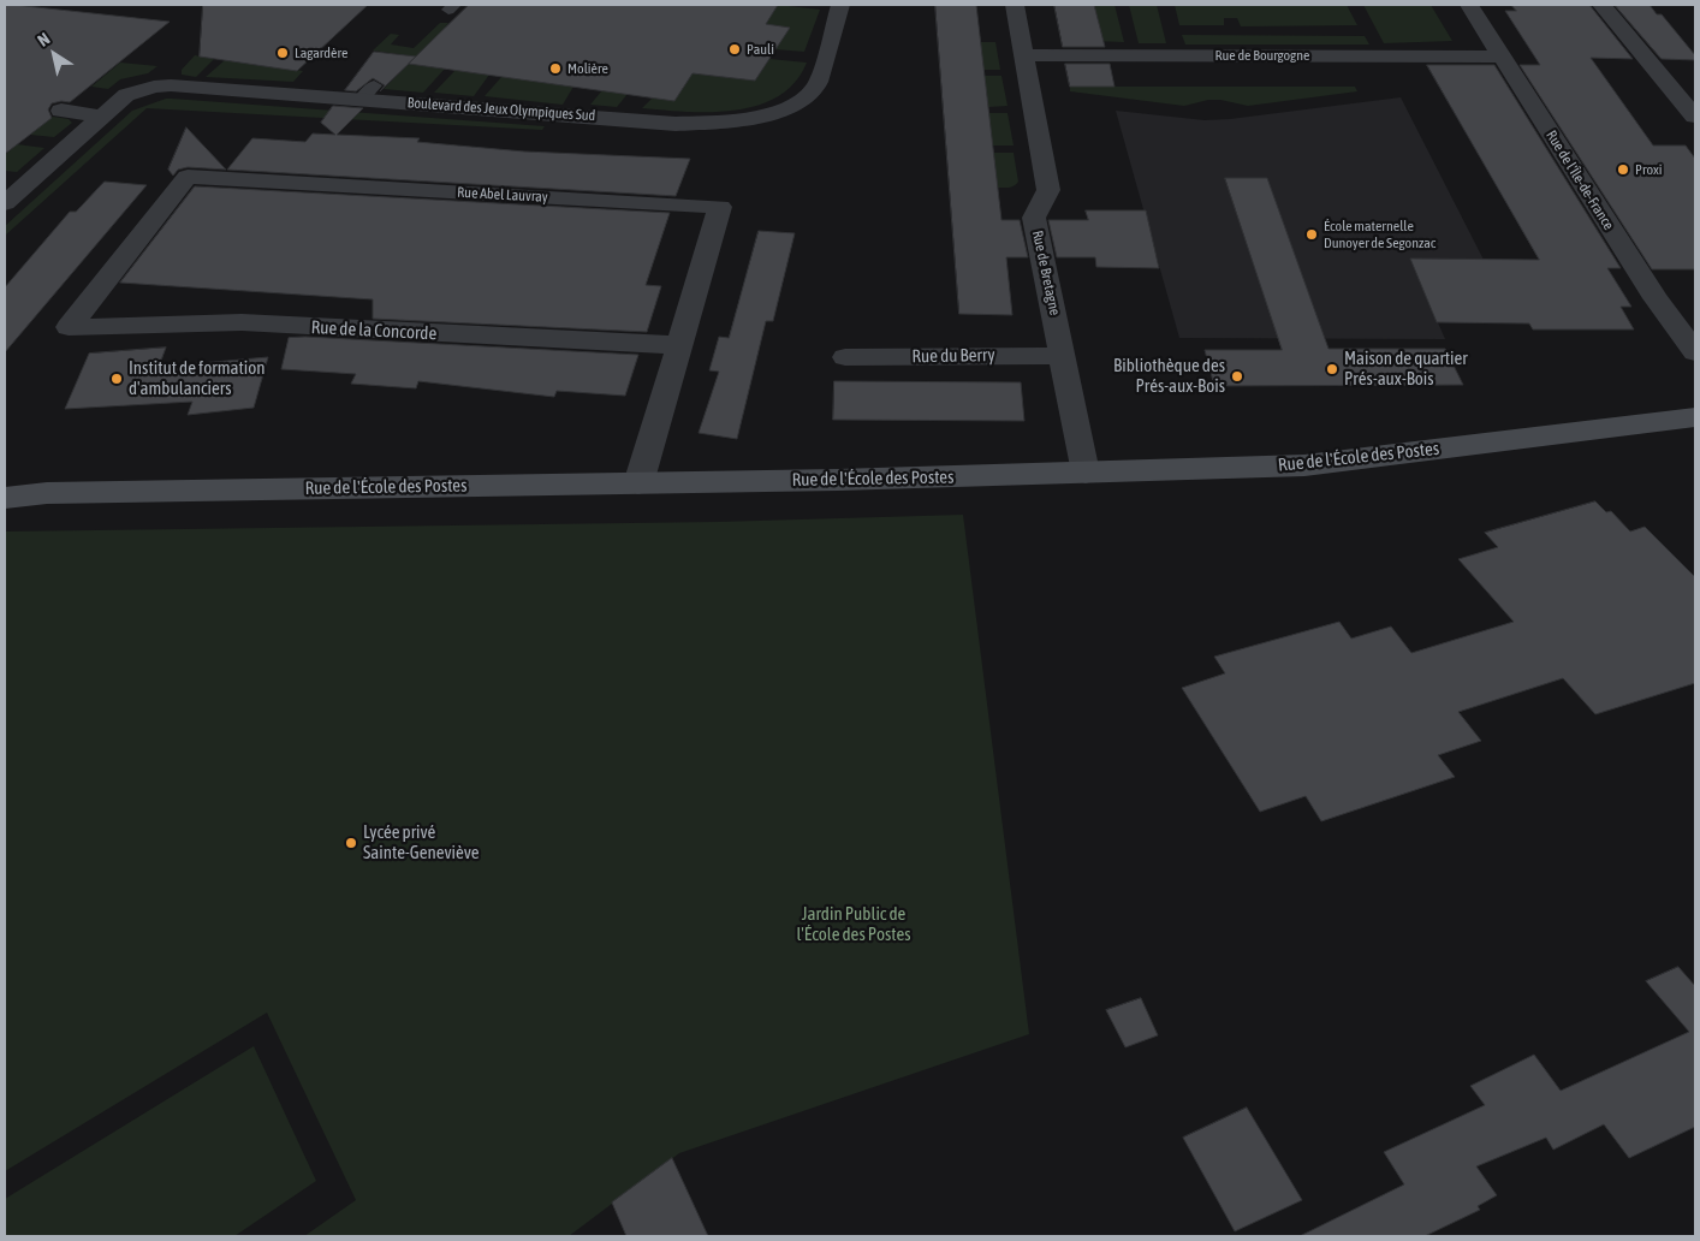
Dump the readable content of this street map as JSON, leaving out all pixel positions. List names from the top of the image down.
{
  "streets": {
    "main road": ["Rue de l'École des Postes"],
    "street": [
      "Rue de Bourgogne",
      "Boulevard des Jeux Olympiques Sud",
      "Rue de l'Île-de-France",
      "Rue Abel Lauvray",
      "Rue de Bretagne",
      "Rue de la Concorde",
      "Rue du Berry"
    ]
  },
  "crossings": [
    ["Rue de Bourgogne", "Rue de l'Île-de-France"],
    ["Rue de Bourgogne", "Rue de Bretagne"],
    ["Rue Abel Lauvray", "Rue de la Concorde"],
    ["Rue Abel Lauvray", "Rue de l'École des Postes"],
    ["Rue de Bretagne", "Rue du Berry"],
    ["Rue de Bretagne", "Rue de l'École des Postes"]
  ],
  "parks": ["Jardin Public de l'École des Postes"],
  "places": [
    "Pauli",
    "Lagardère",
    "Molière",
    "Proxi",
    "École maternelle Dunoyer de Segonzac",
    "Maison de quartier Prés-aux-Bois",
    "Bibliothèque des Prés-aux-Bois",
    "Institut de formation d'ambulanciers",
    "Lycée privé Sainte-Geneviève"
  ],
  "north": "top left"
}
